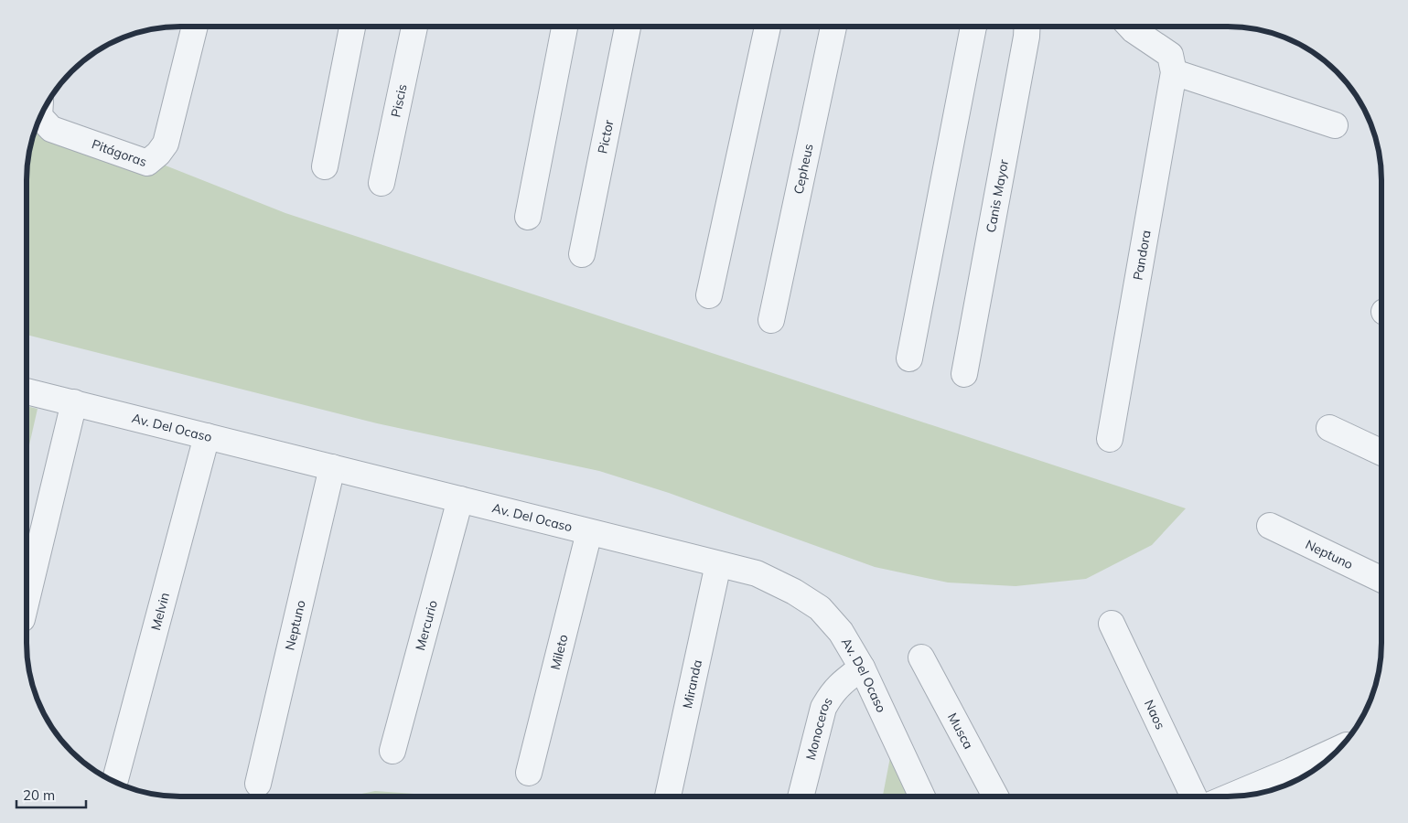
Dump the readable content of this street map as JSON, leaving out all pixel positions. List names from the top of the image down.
{
  "streets": {
    "street": [
      "Piscis",
      "Pictor",
      "Pitágoras",
      "Cepheus",
      "Canis Mayor",
      "Pandora",
      "Av. Del Ocaso",
      "Neptuno",
      "Melvin",
      "Mercurio",
      "Mileto",
      "Miranda",
      "Naos",
      "Monoceros",
      "Musca"
    ]
  },
  "crossings": [
    ["Av. Del Ocaso", "Neptuno"],
    ["Av. Del Ocaso", "Melvin"],
    ["Av. Del Ocaso", "Mercurio"],
    ["Av. Del Ocaso", "Mileto"],
    ["Av. Del Ocaso", "Miranda"],
    ["Av. Del Ocaso", "Monoceros"]
  ],
  "scale_bar": "20 m"
}
